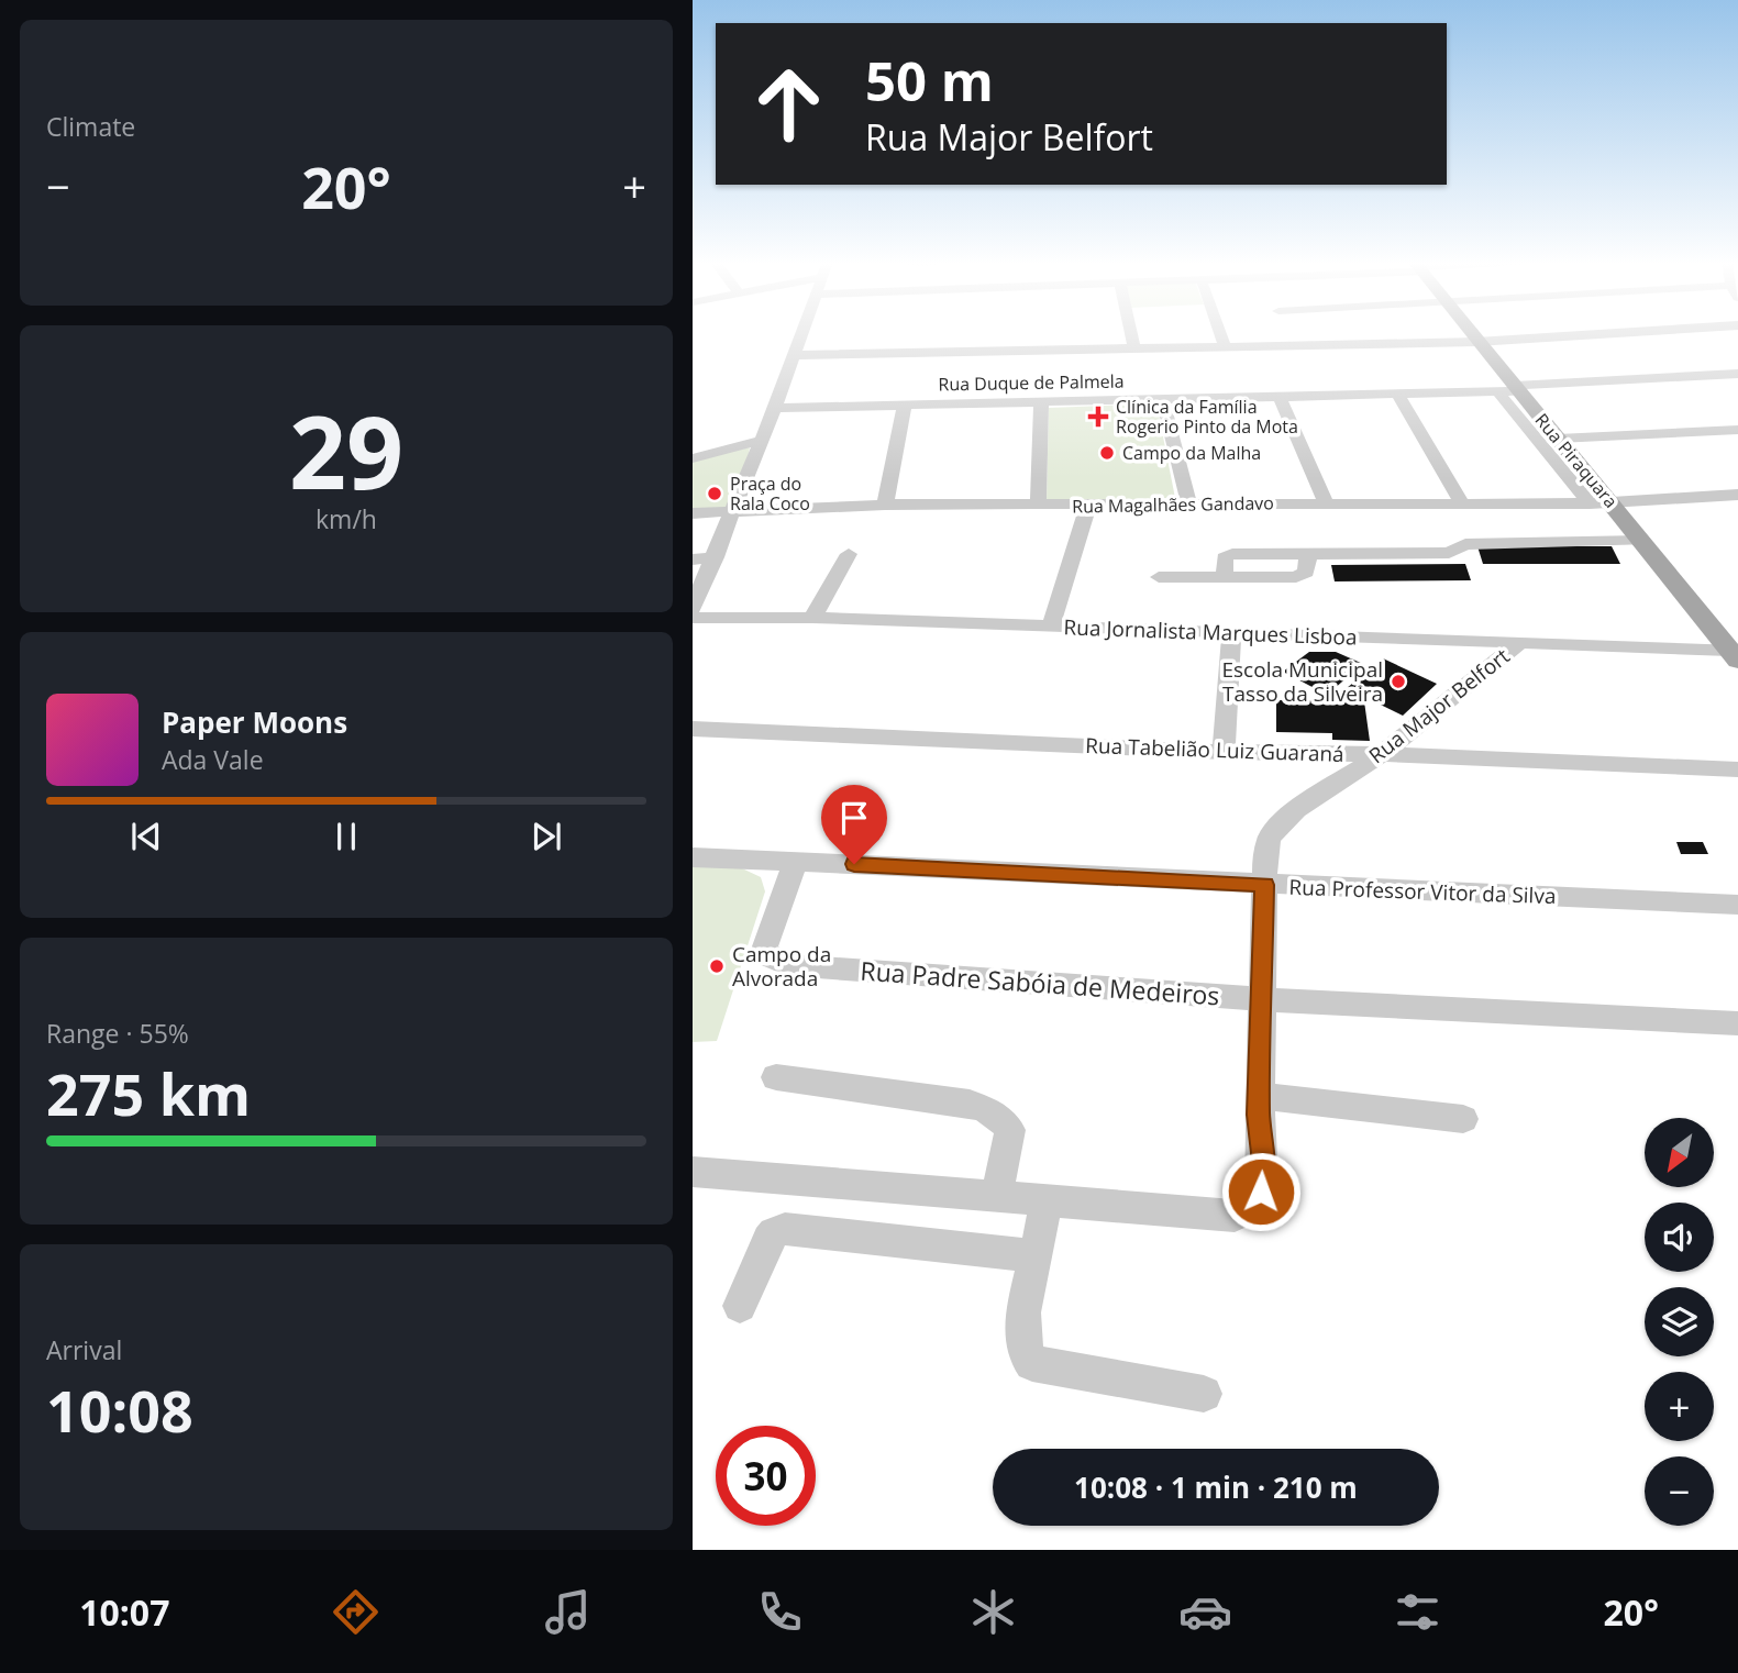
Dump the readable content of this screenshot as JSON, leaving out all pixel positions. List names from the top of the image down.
{
  "streets": {
    "main road": ["Rua Piraquara"],
    "street": [
      "Rua Duque de Palmela",
      "Rua Magalhães Gandavo",
      "Rua Jornalista Marques Lisboa",
      "Rua Major Belfort",
      "Rua Tabelião Luiz Guaraná",
      "Rua Professor Vitor da Silva",
      "Rua Padre Sabóia de Medeiros"
    ]
  },
  "crossings": [
    ["Rua Duque de Palmela", "Rua Piraquara"],
    ["Rua Piraquara", "Rua Magalhães Gandavo"],
    ["Rua Piraquara", "Rua Jornalista Marques Lisboa"],
    ["Rua Jornalista Marques Lisboa", "Rua Major Belfort"],
    ["Rua Major Belfort", "Rua Tabelião Luiz Guaraná"],
    ["Rua Major Belfort", "Rua Professor Vitor da Silva"],
    ["Rua Major Belfort", "Rua Padre Sabóia de Medeiros"],
    ["Rua Professor Vitor da Silva", "Rua Padre Sabóia de Medeiros"]
  ],
  "places": {
    "health": ["Clínica da Família Rogerio Pinto da Mota"],
    "other": [
      "Campo da Malha",
      "Praça do Rala Coco",
      "Escola Municipal Tasso da Silveira",
      "Campo da Alvorada"
    ]
  },
  "north": "bottom left",
  "page": {
    "tile": [
      "Climate",
      ["29", "km/h"],
      ["Range · 55%", "275 km"],
      ["Arrival", "10:08"]
    ],
    "turn": ["50 m", "Rua Major Belfort"],
    "heat": ["−", "20°", "+"],
    "song": ["Paper Moons", "Ada Vale"],
    "map_buttons": ["+", "−"],
    "limit": "30",
    "trip": "10:08 · 1 min · 210 m",
    "tabs": ["10:07", "20°"]
  }
}
